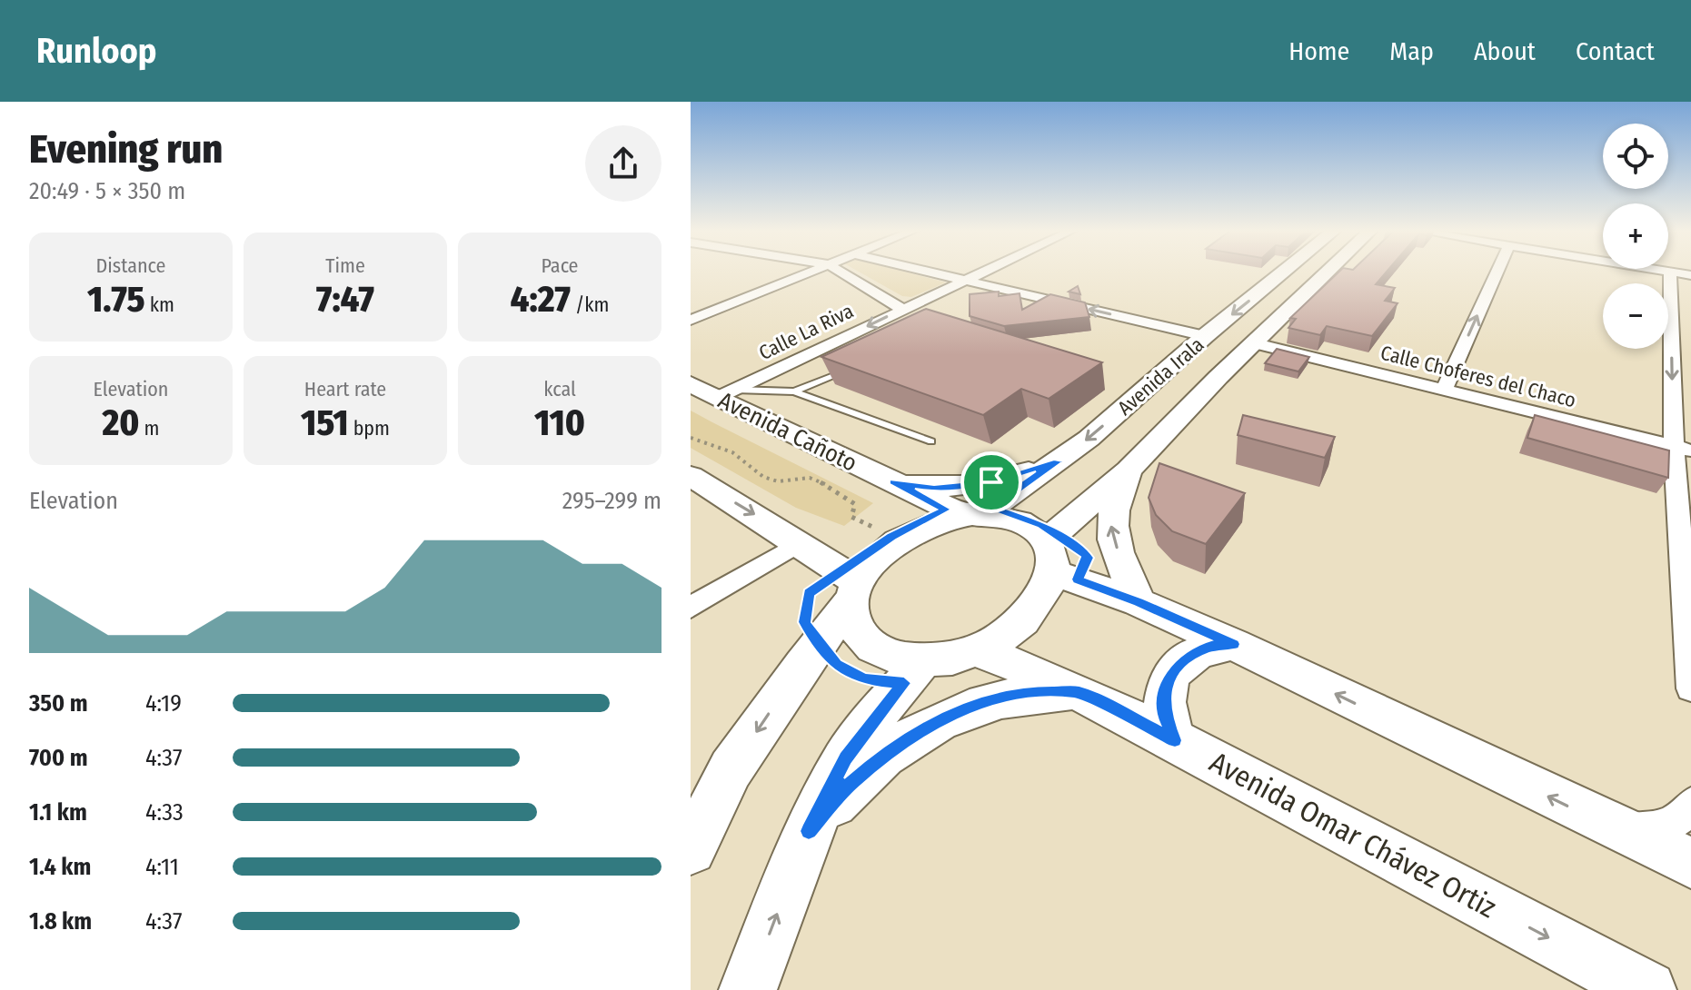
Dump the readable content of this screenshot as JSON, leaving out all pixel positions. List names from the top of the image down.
{
  "streets": {
    "main road": ["Avenida Irala", "Avenida Cañoto", "Avenida Omar Chávez Ortiz"],
    "street": ["Calle La Riva", "Calle Choferes del Chaco"]
  },
  "crossings": [
    ["Calle La Riva", "Avenida Cañoto"],
    ["Avenida Irala", "Calle Choferes del Chaco"],
    ["Avenida Irala", "Avenida Cañoto"],
    ["Avenida Irala", "Avenida Omar Chávez Ortiz"],
    ["Avenida Cañoto", "Avenida Omar Chávez Ortiz"]
  ],
  "page": {
    "header": "Runloop",
    "nav": [
      "Home",
      "Map",
      "About",
      "Contact"
    ],
    "heading": ["Evening run", "20:49 · 5 × 350 m"],
    "map_buttons": ["+", "−"],
    "stats": [
      ["Distance", "1.75 km"],
      ["Time", "7:47"],
      ["Pace", "4:27 /km"],
      ["Elevation", "20 m"],
      ["Heart rate", "151 bpm"],
      ["kcal", "110"]
    ],
    "chart": ["Elevation", "295–299 m"],
    "list": [
      {
        "name": "350 m",
        "note": "4:19"
      },
      {
        "name": "700 m",
        "note": "4:37"
      },
      {
        "name": "1.1 km",
        "note": "4:33"
      },
      {
        "name": "1.4 km",
        "note": "4:11"
      },
      {
        "name": "1.8 km",
        "note": "4:37"
      }
    ]
  }
}
